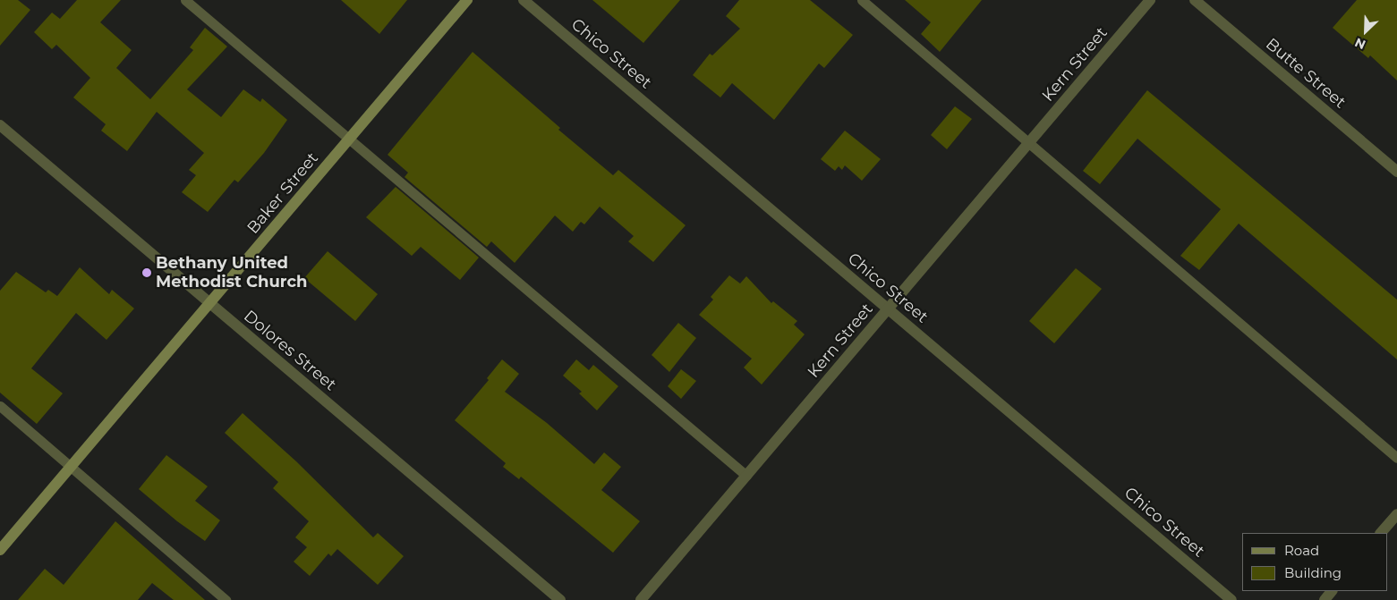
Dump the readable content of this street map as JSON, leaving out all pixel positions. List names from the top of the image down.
{
  "streets": {
    "street": [
      "Chico Street",
      "Kern Street",
      "Butte Street",
      "Baker Street",
      "Dolores Street"
    ]
  },
  "crossings": [
    ["Chico Street", "Kern Street"],
    ["Baker Street", "Dolores Street"]
  ],
  "places": ["Bethany United Methodist Church"],
  "legend": ["Road", "Building"],
  "north": "bottom left"
}
